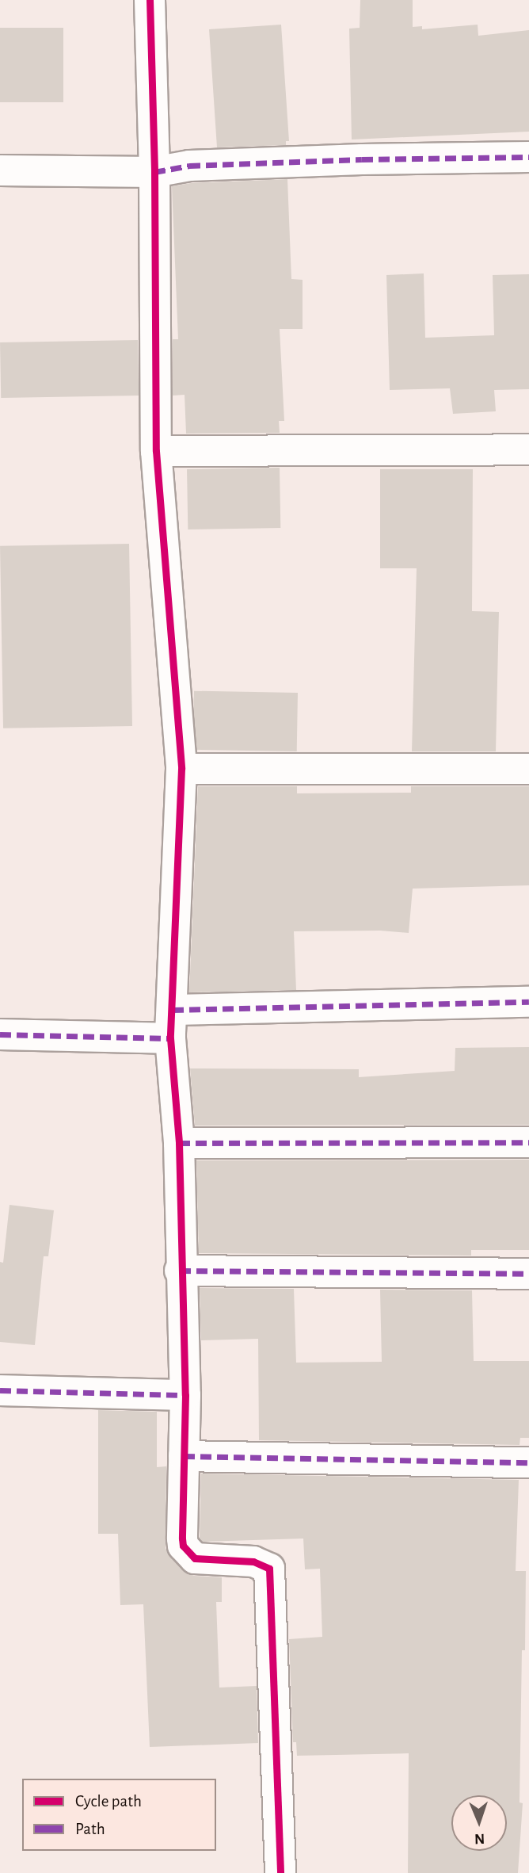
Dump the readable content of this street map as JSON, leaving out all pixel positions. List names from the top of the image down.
{
  "legend": ["Cycle path", "Path"],
  "north": "bottom"
}
